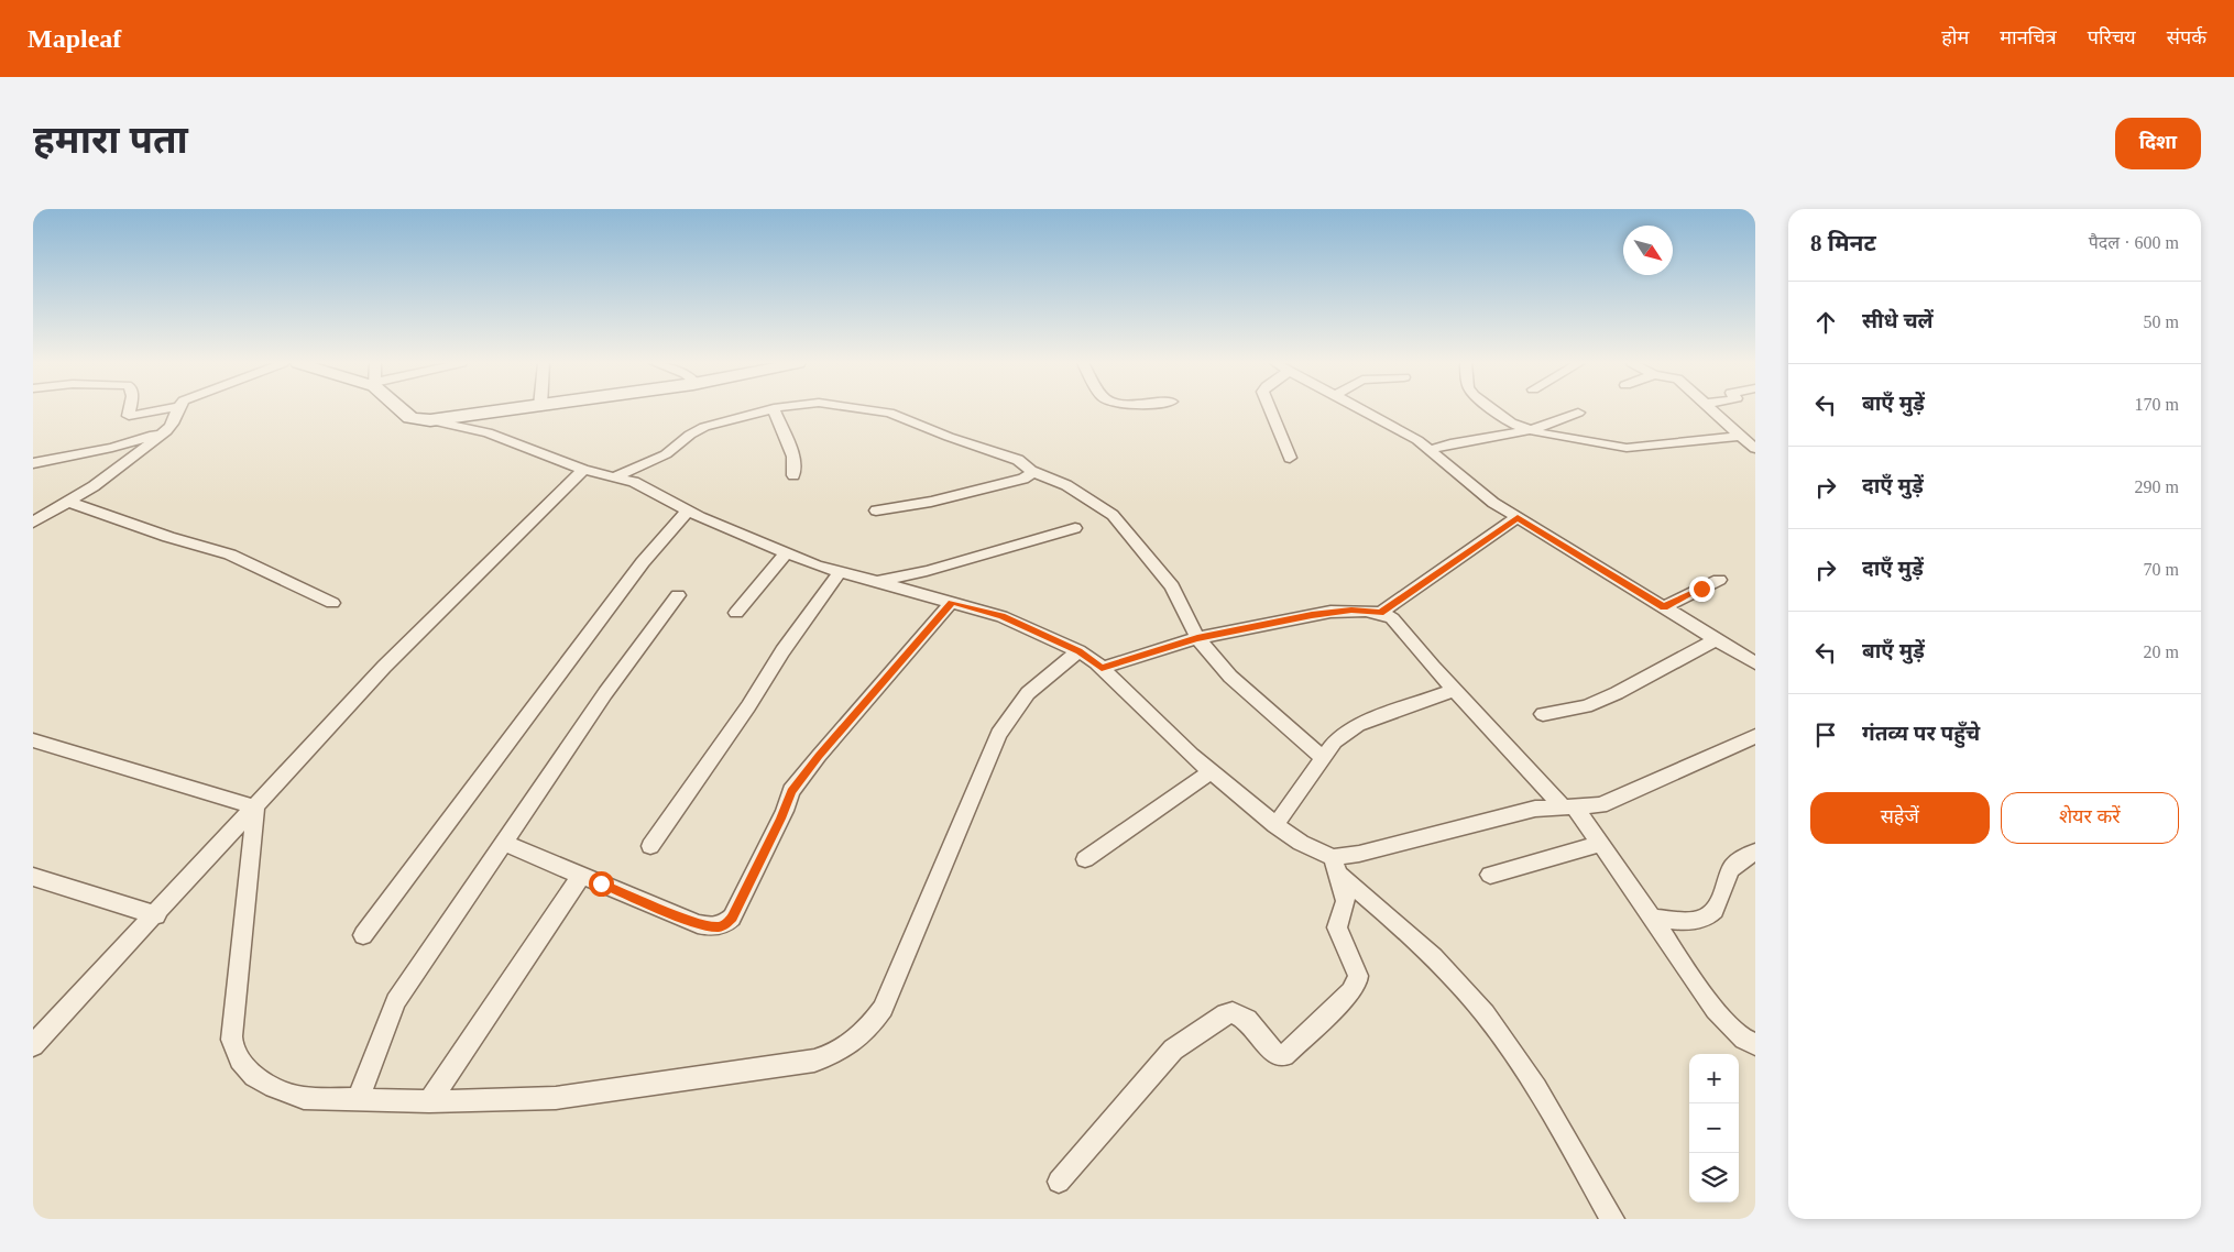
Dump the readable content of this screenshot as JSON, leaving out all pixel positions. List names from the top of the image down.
{
  "north": "bottom right",
  "page": {
    "header": "Mapleaf",
    "nav": [
      "होम",
      "मानचित्र",
      "परिचय",
      "संपर्क"
    ],
    "buttons": [
      "दिशा",
      ["सहेजें", "शेयर करें"]
    ],
    "title": "हमारा पता",
    "heading": ["8 मिनट", "पैदल · 600 m"],
    "list": [
      ["सीधे चलें", "50 m"],
      ["बाएँ मुड़ें", "170 m"],
      ["दाएँ मुड़ें", "290 m"],
      ["दाएँ मुड़ें", "70 m"],
      ["बाएँ मुड़ें", "20 m"],
      "गंतव्य पर पहुँचे"
    ],
    "map_buttons": ["+", "−"]
  }
}
